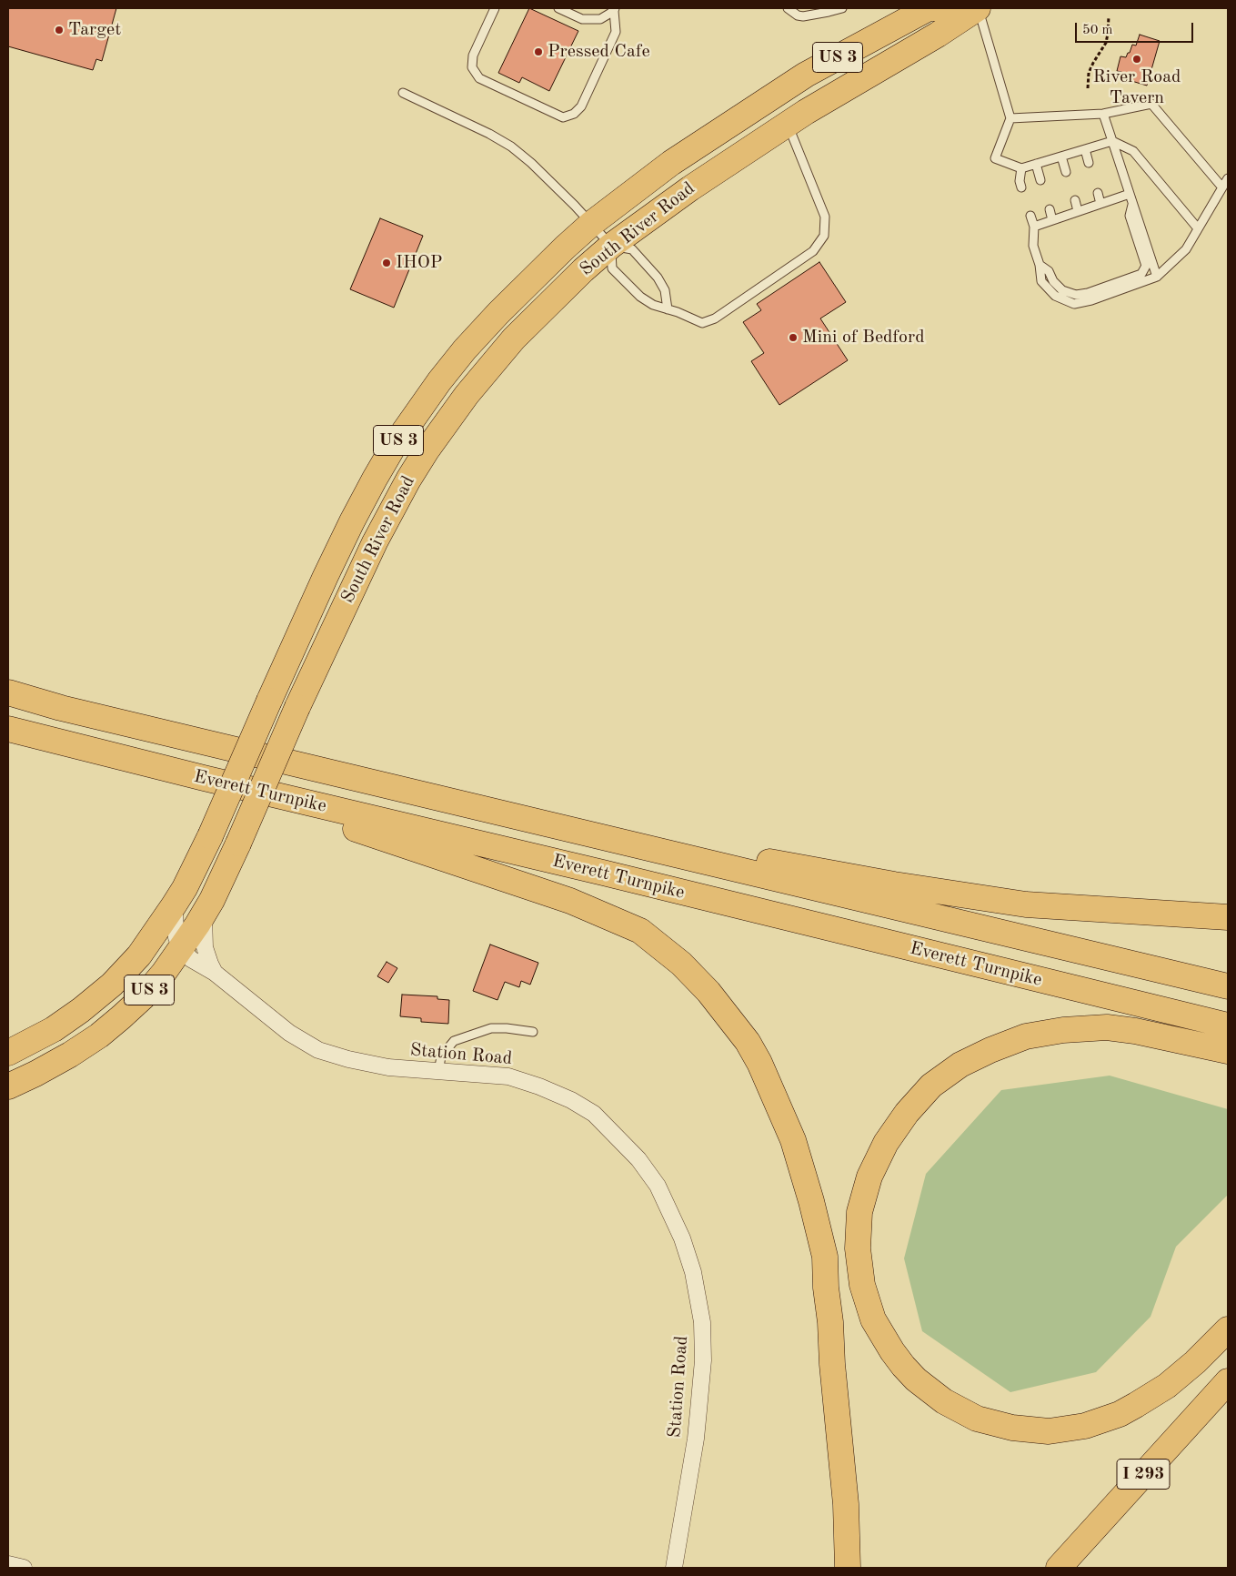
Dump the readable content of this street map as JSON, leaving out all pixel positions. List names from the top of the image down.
{
  "streets": {
    "main road": [
      "US 3",
      "South River Road",
      "Everett Turnpike",
      "I 293"
    ],
    "street": ["Station Road"]
  },
  "crossings": [
    ["US 3", "South River Road"],
    ["South River Road", "Station Road"]
  ],
  "places": [
    "Target",
    "Pressed Cafe",
    "River Road Tavern",
    "IHOP",
    "Mini of Bedford"
  ],
  "scale_bar": "50 m"
}
